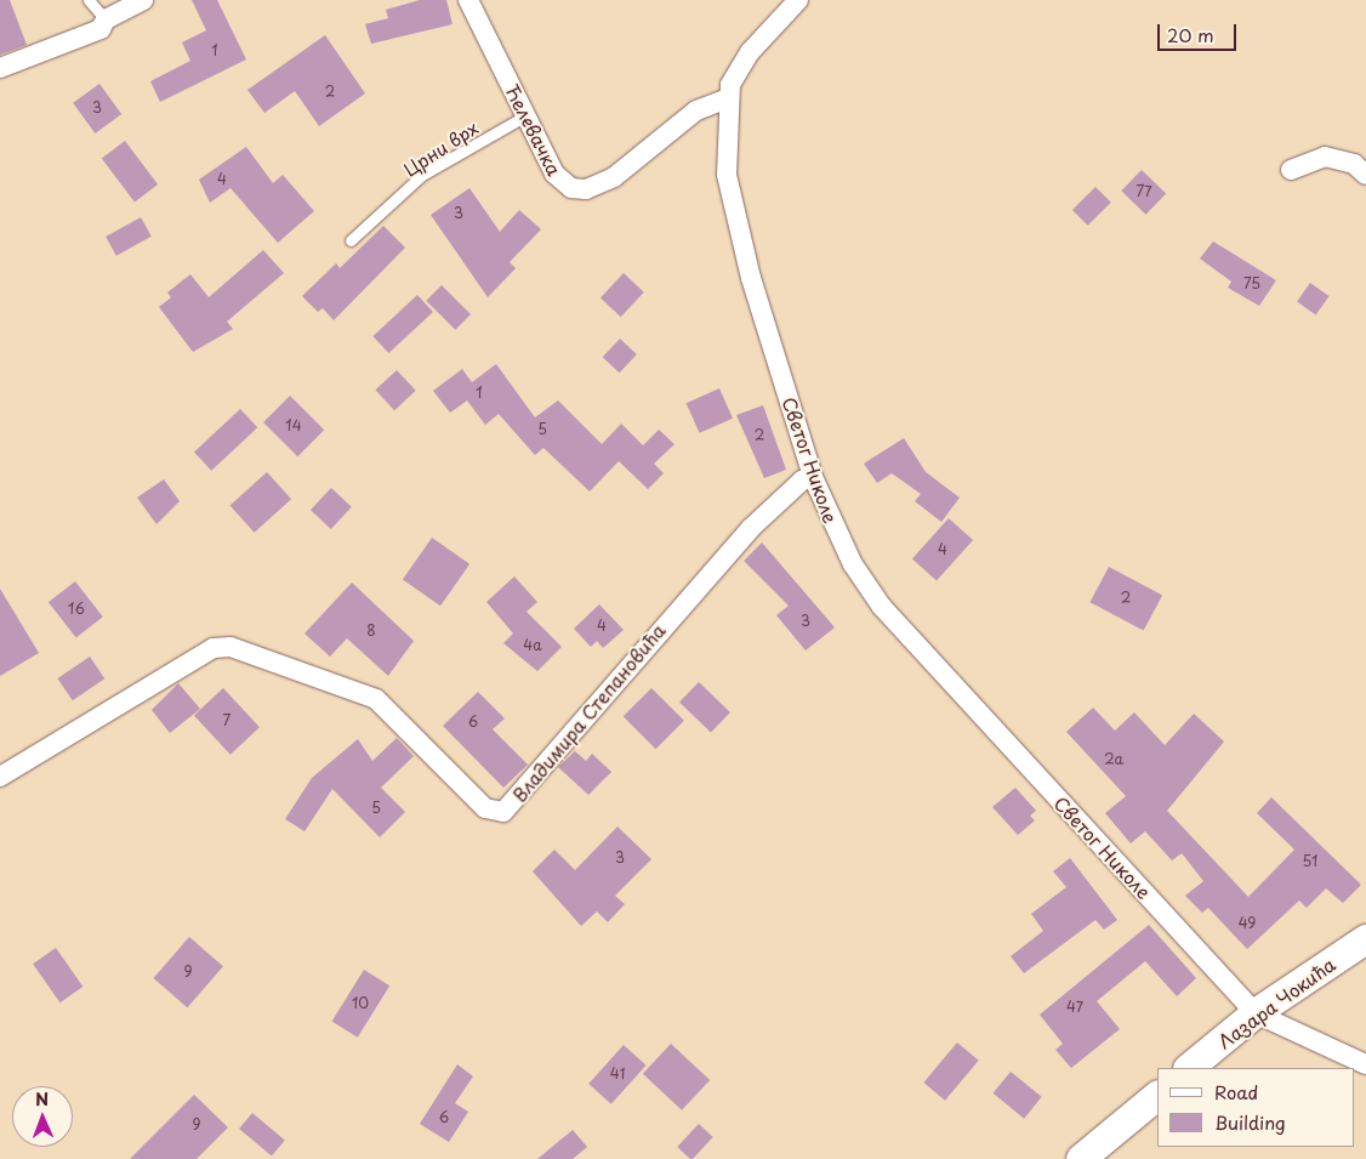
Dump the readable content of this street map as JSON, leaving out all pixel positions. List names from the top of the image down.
{
  "streets": {
    "street": [
      "Ћелевачка",
      "Светог Николе",
      "Владимира Степановића",
      "Лазара Чокића"
    ],
    "lane": ["Црни врх"]
  },
  "crossings": [
    ["Ћелевачка", "Црни врх"],
    ["Ћелевачка", "Светог Николе"],
    ["Светог Николе", "Владимира Степановића"],
    ["Светог Николе", "Лазара Чокића"]
  ],
  "house_numbers": [
    "1",
    "2",
    "3",
    "4",
    "77",
    "3",
    "75",
    "1",
    "14",
    "5",
    "2",
    "4",
    "2",
    "16",
    "3",
    "4",
    "8",
    "4a",
    "7",
    "6",
    "2a",
    "5",
    "3",
    "51",
    "49",
    "9",
    "10",
    "47",
    "41",
    "6",
    "9"
  ],
  "legend": ["Road", "Building"],
  "scale_bar": "20 m",
  "north": "top"
}
